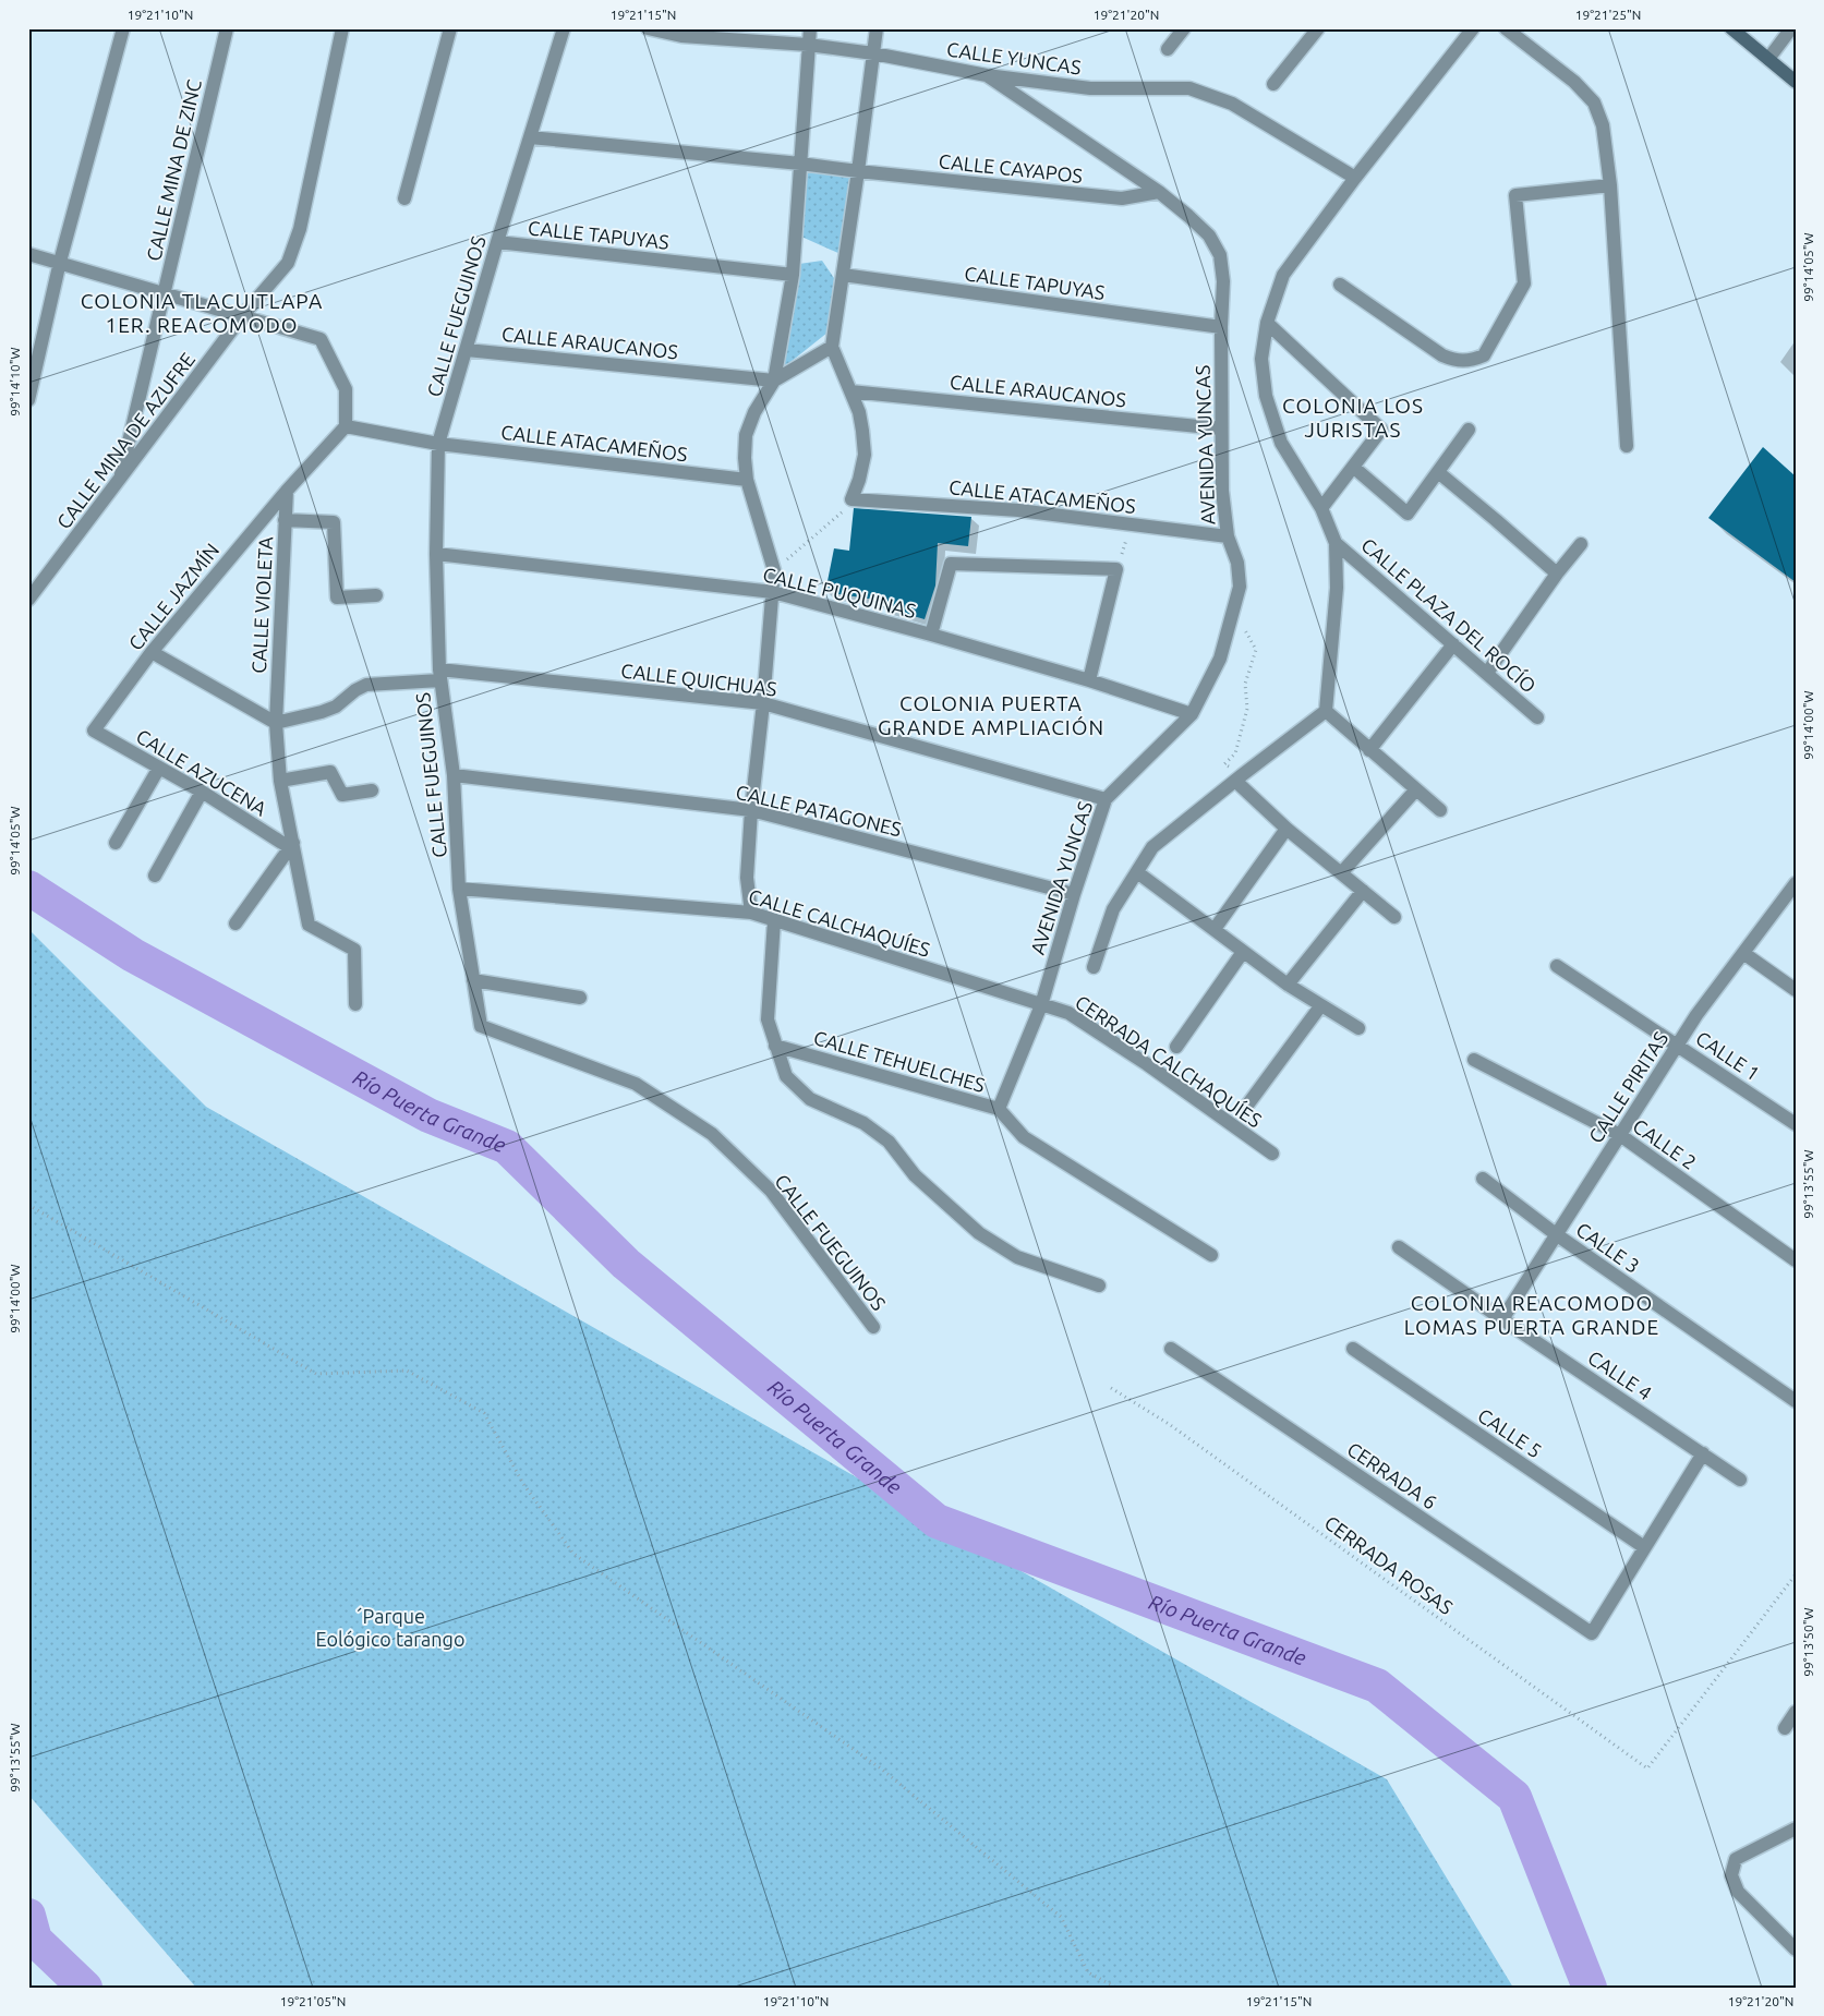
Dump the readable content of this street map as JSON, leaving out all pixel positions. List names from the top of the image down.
{
  "streets": {
    "street": [
      "CALLE YUNCAS",
      "CALLE CAYAPOS",
      "CALLE MINA DE ZINC",
      "CALLE TAPUYAS",
      "CALLE FUEGUINOS",
      "CALLE ARAUCANOS",
      "CALLE MINA DE AZUFRE",
      "CALLE ATACAMEÑOS",
      "AVENIDA YUNCAS",
      "CALLE PUQUINAS",
      "CALLE JAZMÍN",
      "CALLE VIOLETA",
      "CALLE PLAZA DEL ROCÍO",
      "CALLE QUICHUAS",
      "CALLE AZUCENA",
      "CALLE PATAGONES",
      "CALLE CALCHAQUÍES",
      "CALLE 1",
      "CALLE TEHUELCHES",
      "CERRADA CALCHAQUÍES",
      "CALLE PIRITAS",
      "CALLE 2",
      "CALLE 3",
      "CALLE 4",
      "CALLE 5",
      "CERRADA 6"
    ],
    "path": ["CERRADA ROSAS"]
  },
  "crossings": [
    ["CALLE YUNCAS", "AVENIDA YUNCAS"],
    ["CALLE CAYAPOS", "AVENIDA YUNCAS"],
    ["CALLE MINA DE ZINC", "CALLE MINA DE AZUFRE"],
    ["CALLE TAPUYAS", "CALLE FUEGUINOS"],
    ["CALLE TAPUYAS", "AVENIDA YUNCAS"],
    ["CALLE FUEGUINOS", "CALLE ARAUCANOS"],
    ["CALLE FUEGUINOS", "CALLE ATACAMEÑOS"],
    ["CALLE FUEGUINOS", "CALLE PUQUINAS"],
    ["CALLE FUEGUINOS", "CALLE QUICHUAS"],
    ["CALLE FUEGUINOS", "CALLE PATAGONES"],
    ["CALLE FUEGUINOS", "CALLE CALCHAQUÍES"],
    ["CALLE ARAUCANOS", "AVENIDA YUNCAS"],
    ["CALLE ATACAMEÑOS", "AVENIDA YUNCAS"],
    ["CALLE ATACAMEÑOS", "CALLE JAZMÍN"],
    ["AVENIDA YUNCAS", "CALLE PUQUINAS"],
    ["AVENIDA YUNCAS", "CALLE QUICHUAS"],
    ["AVENIDA YUNCAS", "CALLE PATAGONES"],
    ["AVENIDA YUNCAS", "CALLE CALCHAQUÍES"],
    ["AVENIDA YUNCAS", "CALLE TEHUELCHES"],
    ["AVENIDA YUNCAS", "CERRADA CALCHAQUÍES"],
    ["CALLE JAZMÍN", "CALLE VIOLETA"],
    ["CALLE JAZMÍN", "CALLE AZUCENA"],
    ["CALLE VIOLETA", "CALLE QUICHUAS"],
    ["CALLE VIOLETA", "CALLE AZUCENA"],
    ["CALLE CALCHAQUÍES", "CALLE TEHUELCHES"],
    ["CALLE CALCHAQUÍES", "CERRADA CALCHAQUÍES"],
    ["CALLE 1", "CALLE PIRITAS"],
    ["CALLE TEHUELCHES", "CERRADA CALCHAQUÍES"],
    ["CALLE PIRITAS", "CALLE 2"],
    ["CALLE PIRITAS", "CALLE 3"],
    ["CALLE PIRITAS", "CALLE 4"],
    ["CALLE 5", "CERRADA 6"]
  ],
  "districts": [
    "COLONIA TLACUITLAPA 1ER. REACOMODO",
    "COLONIA LOS JURISTAS",
    "COLONIA PUERTA GRANDE AMPLIACIÓN",
    "COLONIA REACOMODO LOMAS PUERTA GRANDE"
  ],
  "water": ["Río Puerta Grande"],
  "parks": ["´Parque Eológico tarango"],
  "coordinates": [
    "19°21'10\"N",
    "19°21'15\"N",
    "19°21'20\"N",
    "19°21'25\"N",
    "99°14'05\"W",
    "99°14'10\"W",
    "99°14'00\"W",
    "99°13'55\"W",
    "99°13'50\"W",
    "19°21'05\"N"
  ]
}
